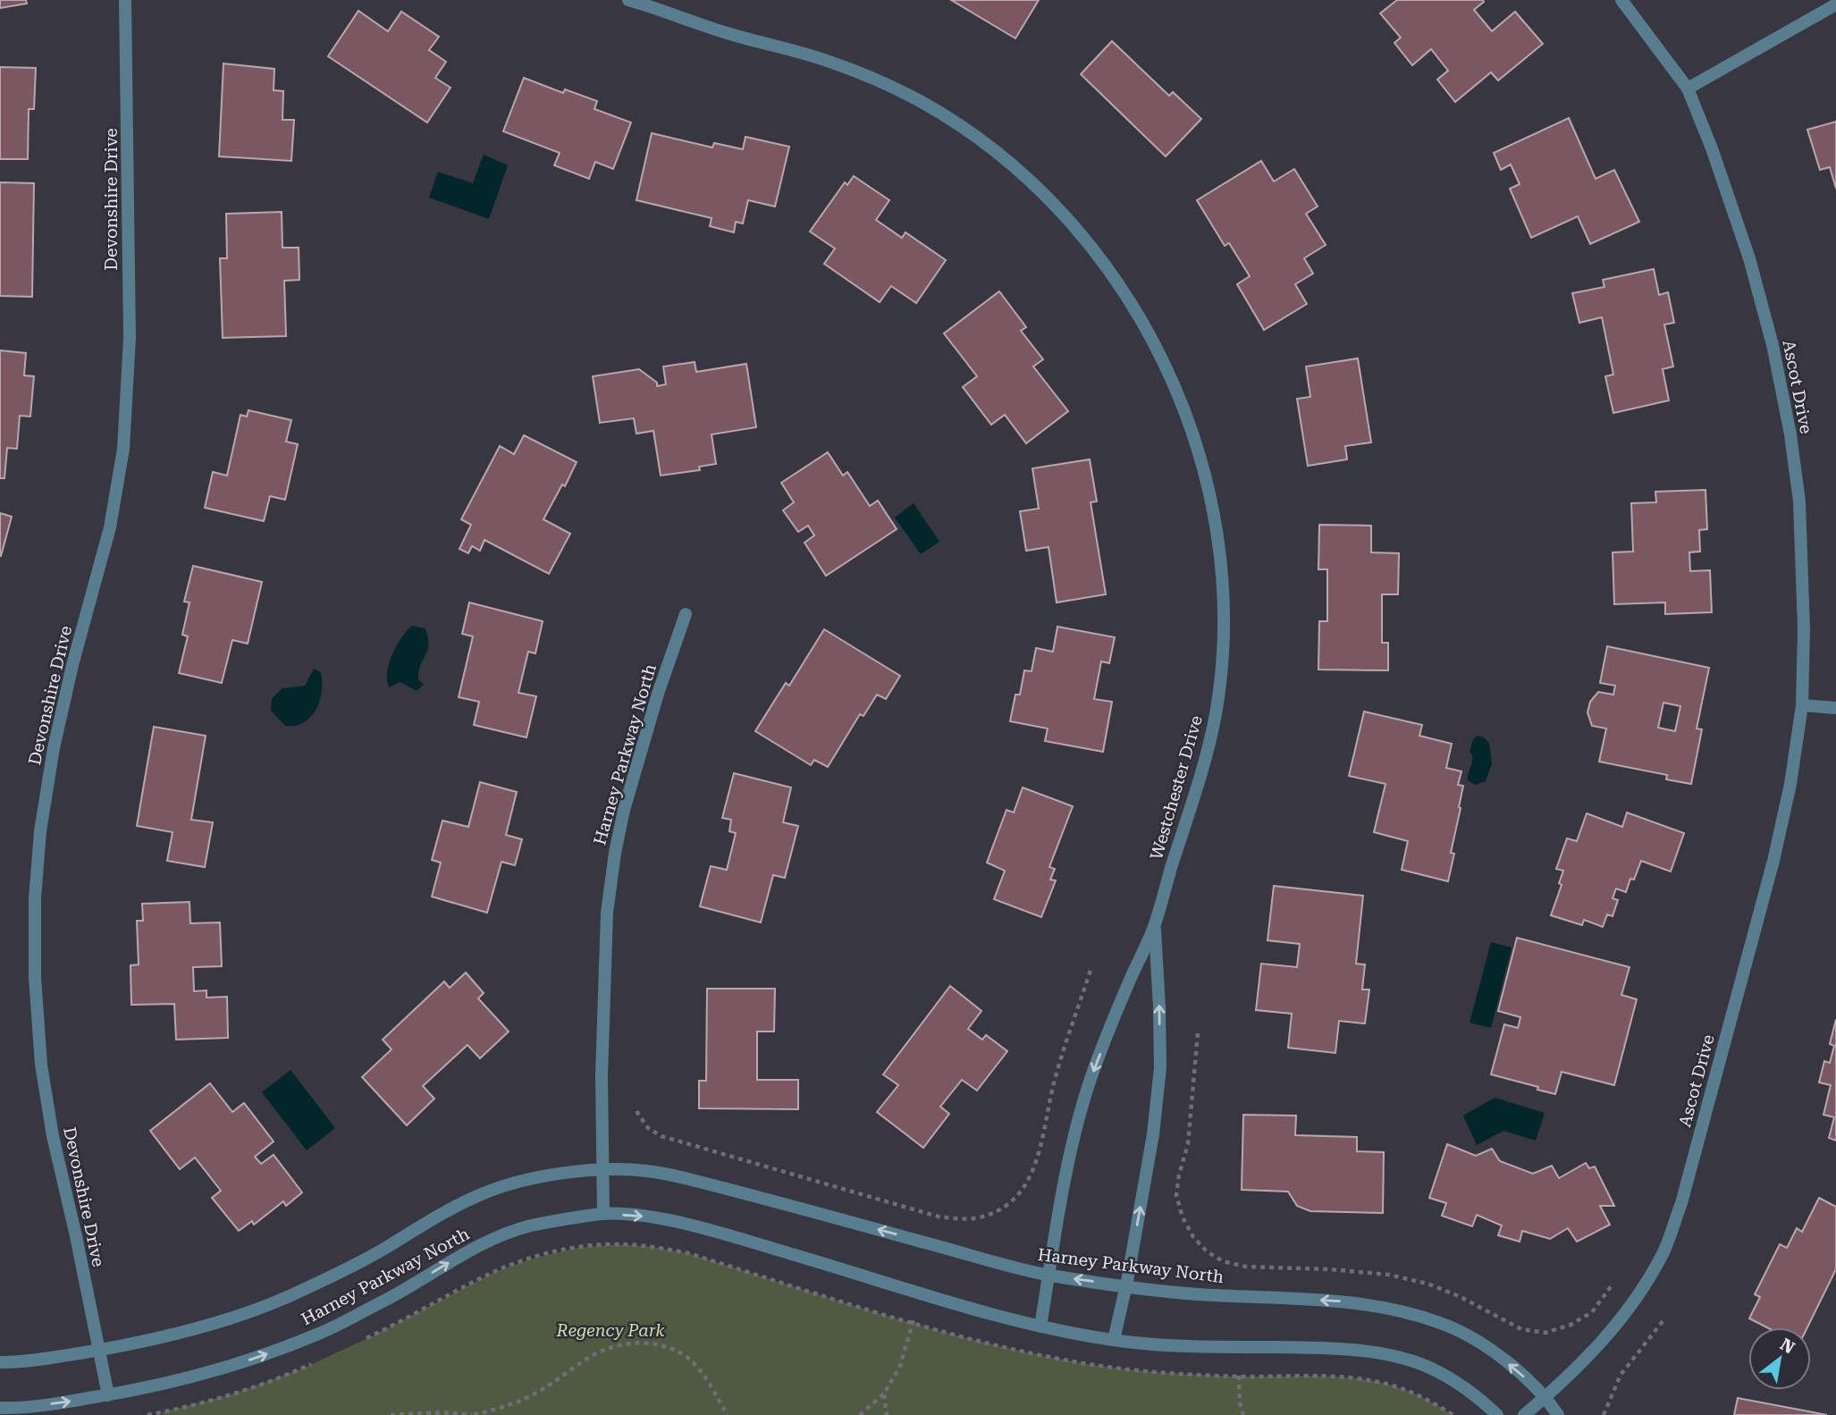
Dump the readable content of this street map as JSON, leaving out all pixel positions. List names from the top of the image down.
{
  "streets": {
    "street": [
      "Devonshire Drive",
      "Ascot Drive",
      "Harney Parkway North",
      "Westchester Drive"
    ]
  },
  "crossings": [
    ["Devonshire Drive", "Harney Parkway North"],
    ["Ascot Drive", "Harney Parkway North"],
    ["Harney Parkway North", "Westchester Drive"]
  ],
  "parks": ["Regency Park"],
  "north": "top right"
}
